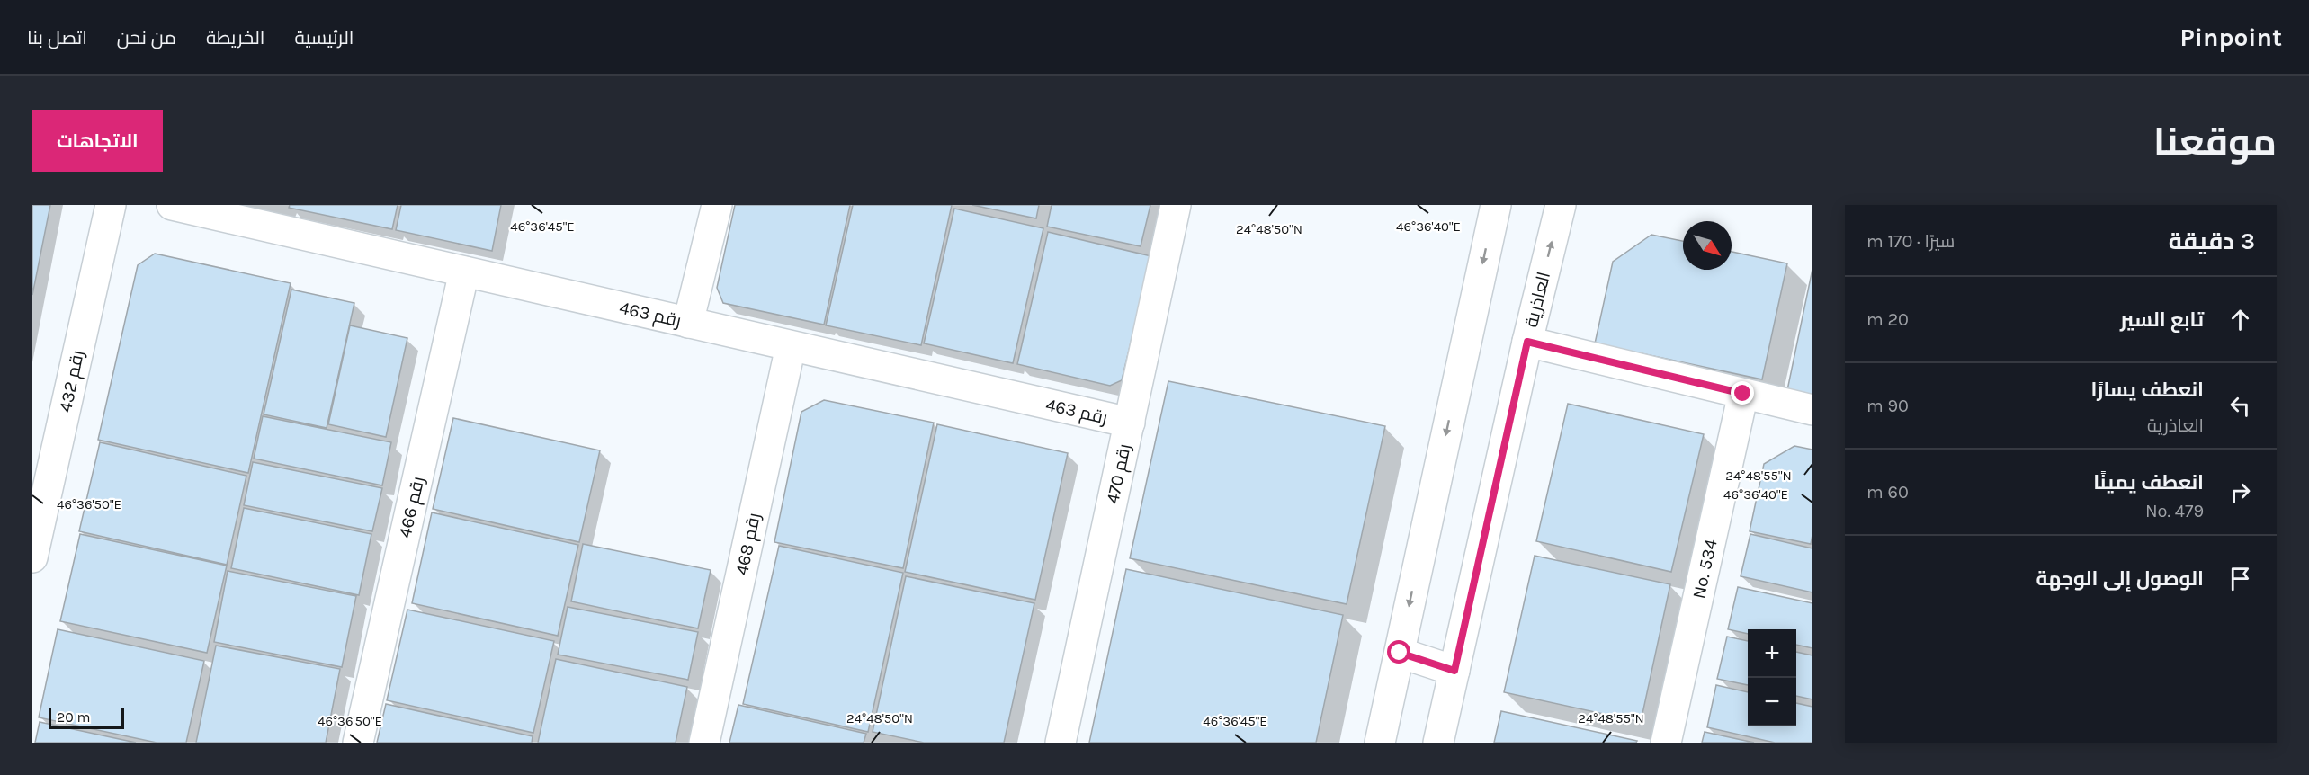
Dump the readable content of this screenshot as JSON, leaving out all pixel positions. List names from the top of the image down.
{
  "streets": {
    "street": [
      "العاذرية",
      "رقم 463",
      "رقم 432",
      "رقم 470",
      "رقم 466",
      "رقم 468",
      "No. 534"
    ]
  },
  "crossings": [
    ["رقم 463", "رقم 470"],
    ["رقم 463", "رقم 466"],
    ["رقم 463", "رقم 468"]
  ],
  "scale_bar": "20 m",
  "north": "bottom right",
  "page": {
    "header": "Pinpoint",
    "nav": [
      "الرئيسية",
      "الخريطة",
      "من نحن",
      "اتصل بنا"
    ],
    "title": "موقعنا",
    "buttons": "الاتجاهات",
    "heading": ["3 دقيقة", "سيرًا · 170 m"],
    "list": [
      ["تابع السير", "20 m"],
      ["انعطف يسارًا", "العاذرية", "90 m"],
      ["انعطف يمينًا", "No. 479", "60 m"],
      "الوصول إلى الوجهة"
    ],
    "map_buttons": ["+", "−"],
    "scale": "20 m"
  },
  "coordinates": [
    "46°36'45\"E",
    "46°36'40\"E",
    "24°48'50\"N",
    "24°48'55\"N",
    "46°36'50\"E"
  ]
}
